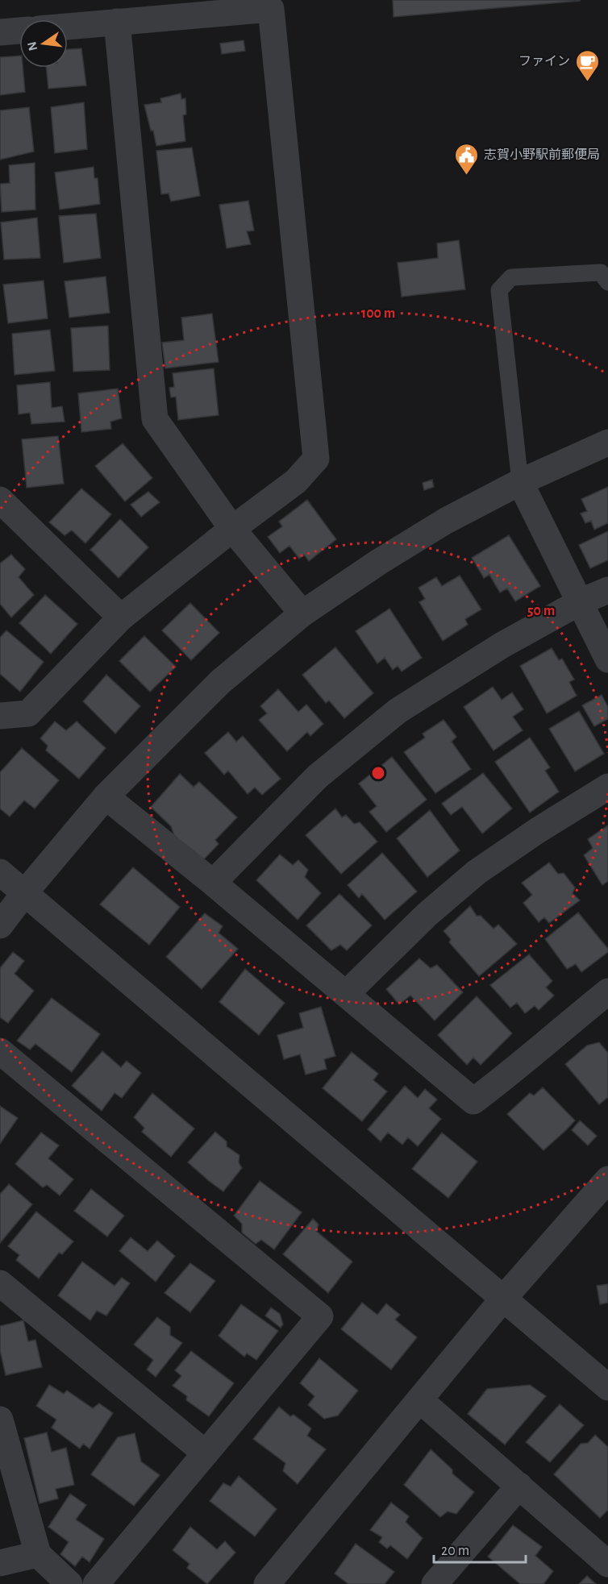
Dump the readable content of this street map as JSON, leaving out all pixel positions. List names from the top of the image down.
{
  "places": {
    "cafe": ["ファイン"],
    "public building": ["志賀小野駅前郵便局"]
  },
  "scale_bar": "20 m",
  "north": "left",
  "rings": ["100 m", "50 m"]
}
